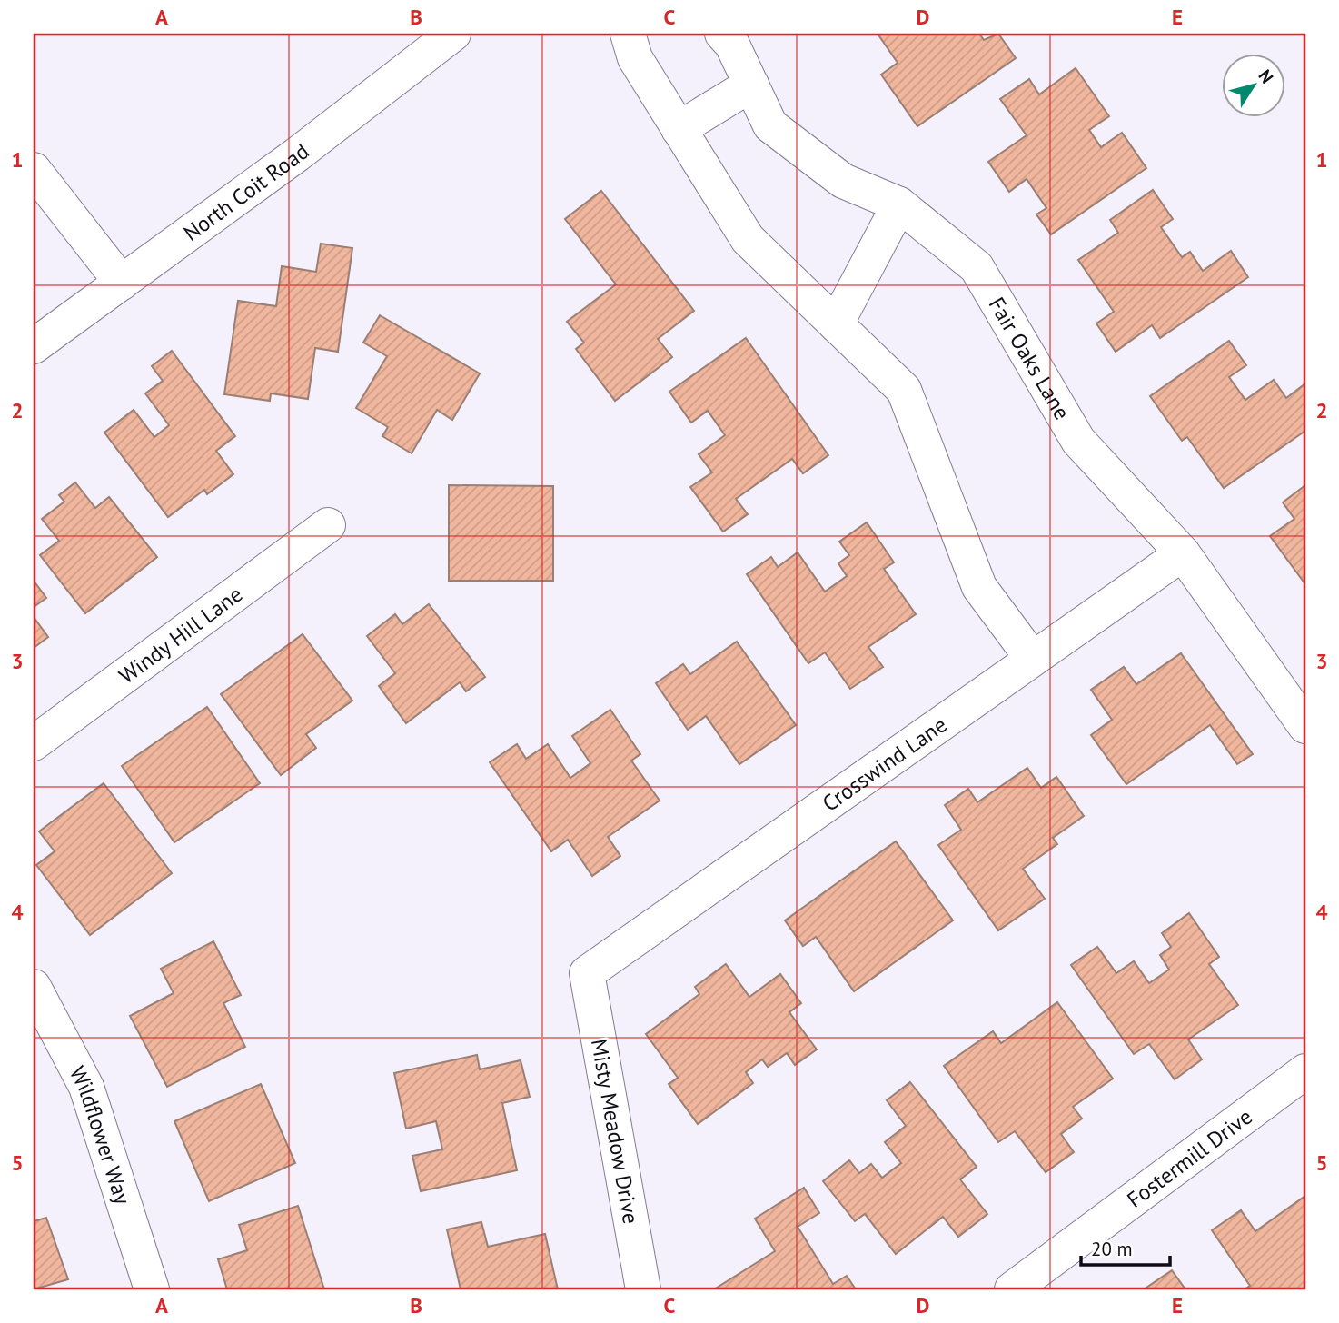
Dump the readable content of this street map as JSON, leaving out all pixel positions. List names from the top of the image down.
{
  "streets": {
    "street": [
      "North Coit Road",
      "Fair Oaks Lane",
      "Windy Hill Lane",
      "Crosswind Lane",
      "Misty Meadow Drive",
      "Wildflower Way",
      "Fostermill Drive"
    ]
  },
  "crossings": [
    ["Fair Oaks Lane", "Crosswind Lane"],
    ["Crosswind Lane", "Misty Meadow Drive"]
  ],
  "scale_bar": "20 m",
  "north": "top right",
  "grid": {
    "columns": [
      "A",
      "B",
      "C",
      "D",
      "E"
    ],
    "rows": [
      "1",
      "2",
      "3",
      "4",
      "5"
    ]
  }
}
